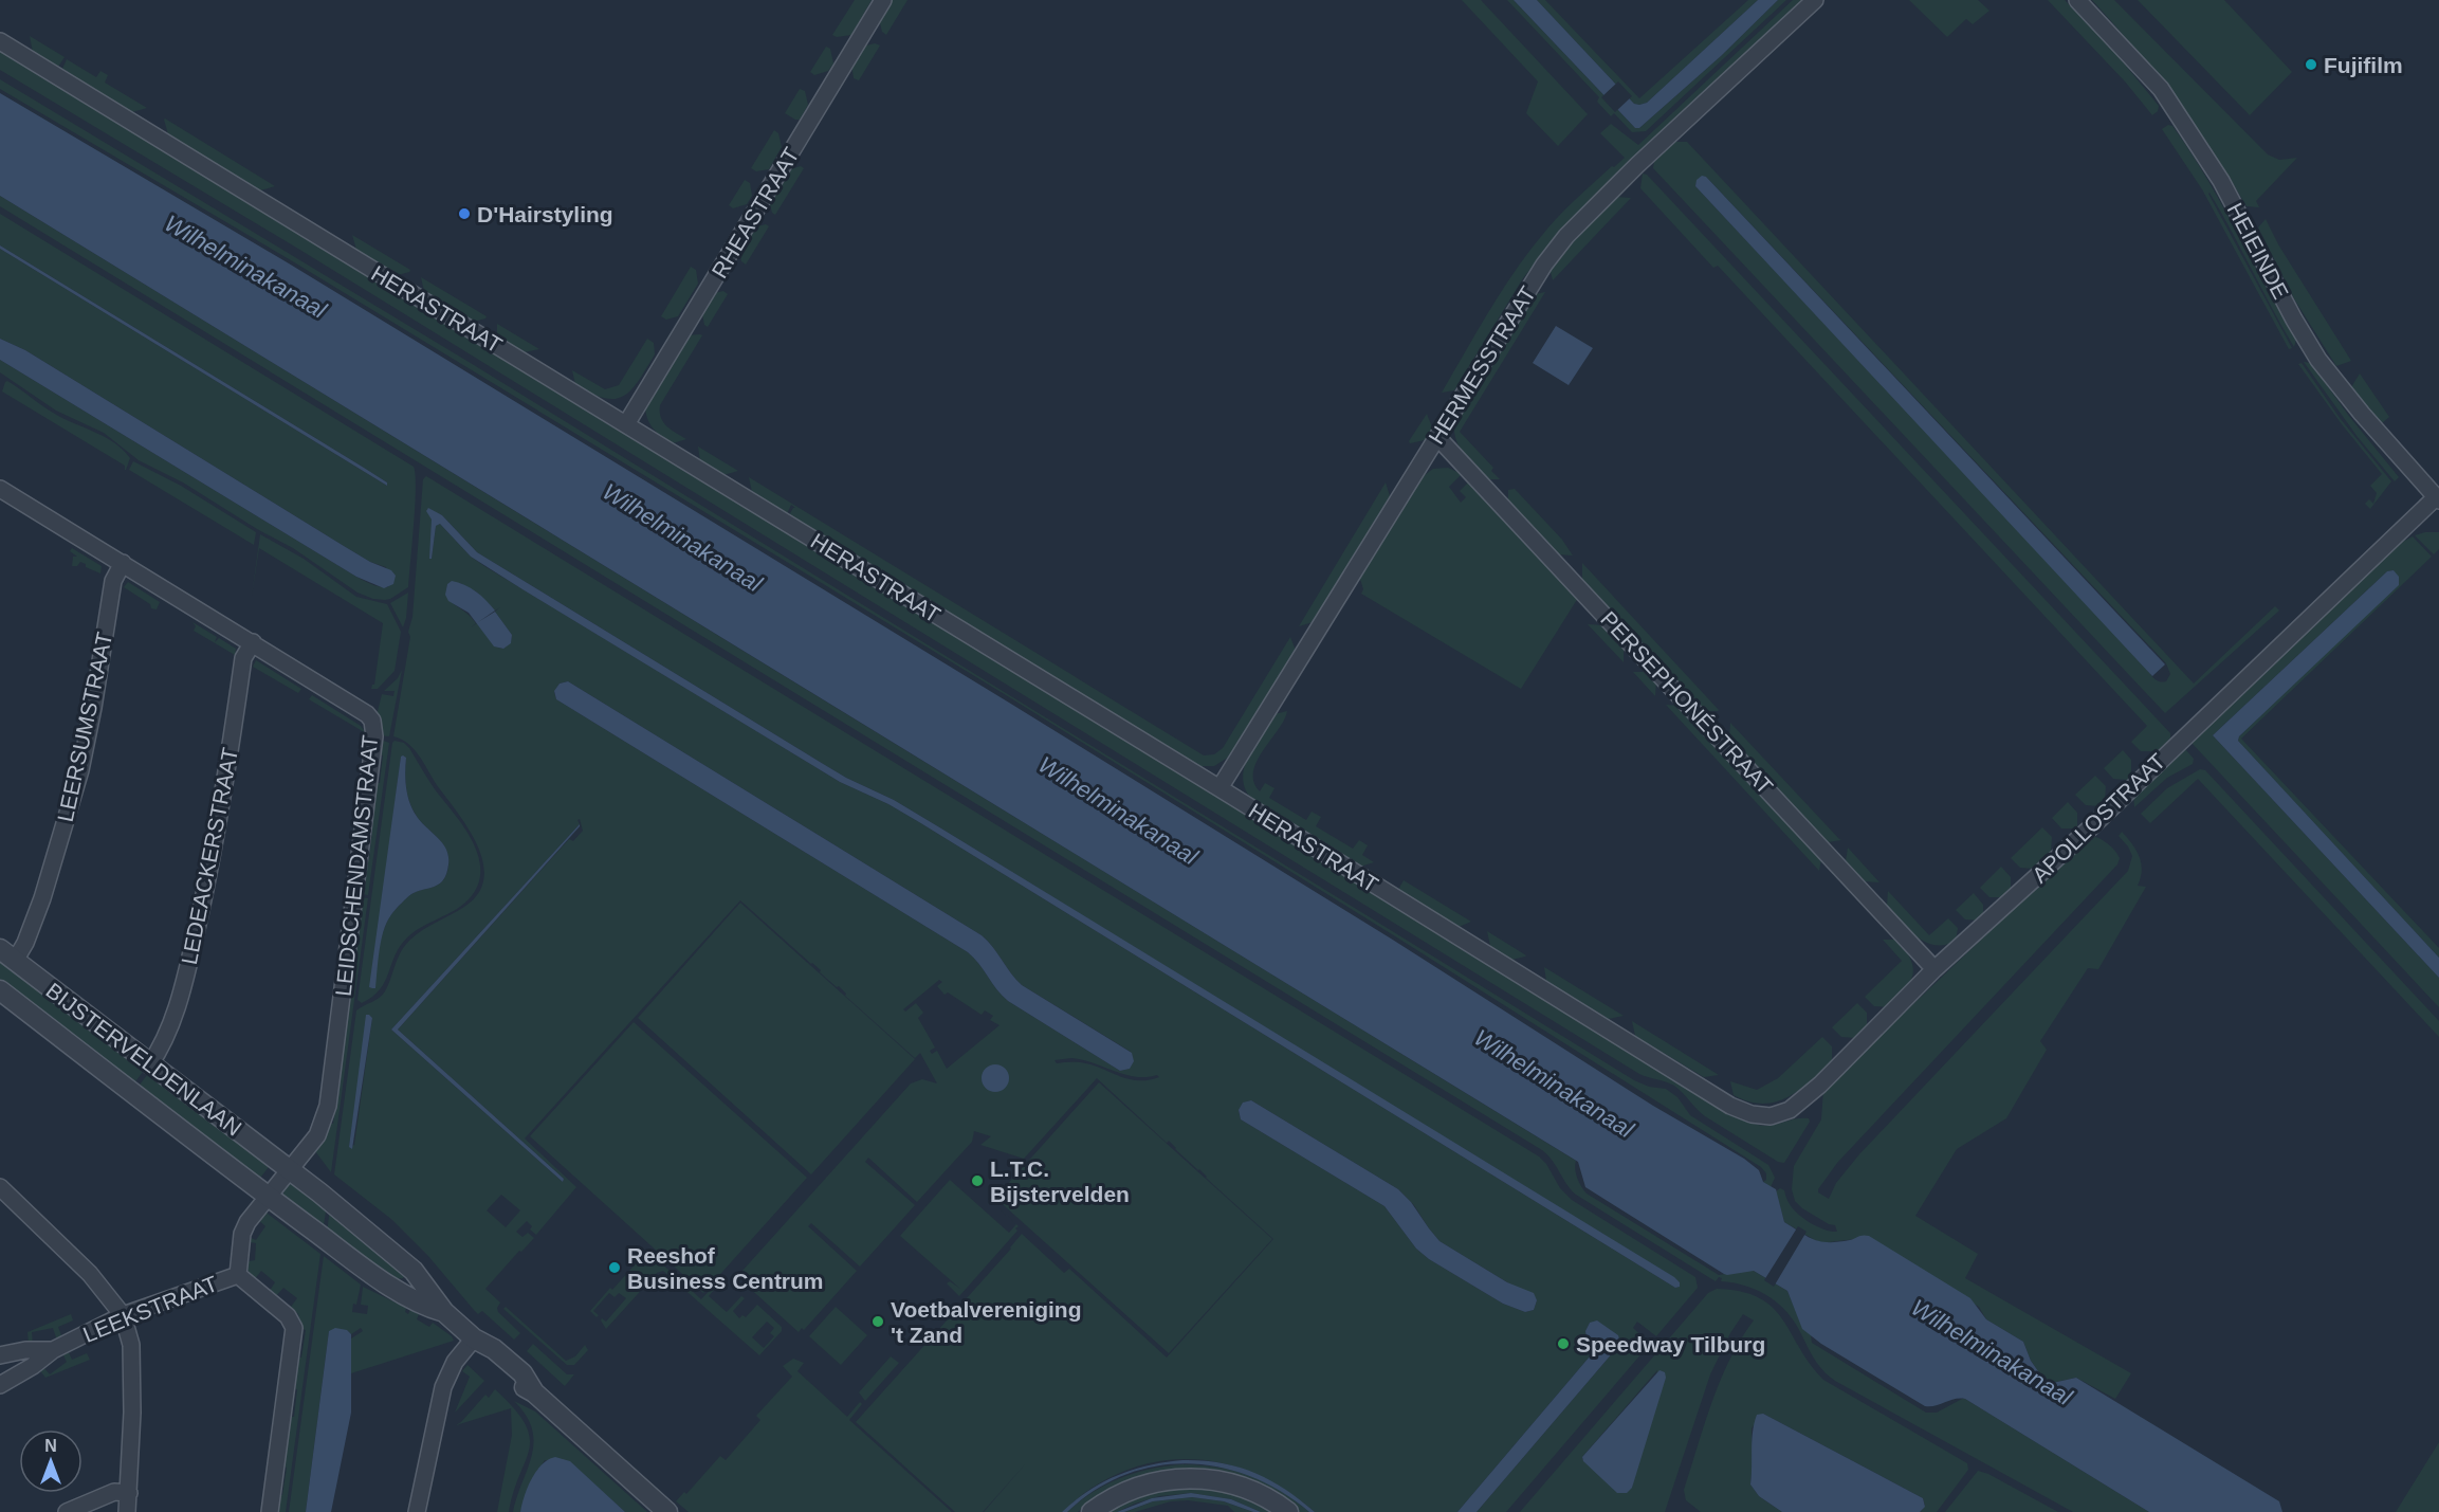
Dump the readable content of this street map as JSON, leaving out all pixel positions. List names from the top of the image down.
{
  "streets": {
    "street": [
      "RHEASTRAAT",
      "HEIEINDE",
      "HERASTRAAT",
      "HERMESSTRAAT",
      "PERSEPHONÉSTRAAT",
      "LEERSUMSTRAAT",
      "APOLLOSTRAAT",
      "LEDEACKERSTRAAT",
      "LEIDSCHENDAMSTRAAT",
      "BIJSTERVELDENLAAN",
      "LEEKSTRAAT"
    ]
  },
  "crossings": [
    ["RHEASTRAAT", "HERASTRAAT"],
    ["HEIEINDE", "APOLLOSTRAAT"],
    ["HERASTRAAT", "HERMESSTRAAT"],
    ["HERASTRAAT", "APOLLOSTRAAT"],
    ["HERMESSTRAAT", "PERSEPHONÉSTRAAT"],
    ["PERSEPHONÉSTRAAT", "APOLLOSTRAAT"],
    ["LEERSUMSTRAAT", "LEIDSCHENDAMSTRAAT"],
    ["LEERSUMSTRAAT", "BIJSTERVELDENLAAN"],
    ["LEDEACKERSTRAAT", "LEIDSCHENDAMSTRAAT"],
    ["LEDEACKERSTRAAT", "BIJSTERVELDENLAAN"],
    ["LEIDSCHENDAMSTRAAT", "BIJSTERVELDENLAAN"],
    ["BIJSTERVELDENLAAN", "LEEKSTRAAT"]
  ],
  "water": ["Wilhelminakanaal"],
  "places": [
    "Fujifilm",
    "D'Hairstyling",
    "L.T.C. Bijstervelden",
    "Reeshof Business Centrum",
    "Voetbalvereniging 't Zand",
    "Speedway Tilburg"
  ],
  "north": "top"
}
